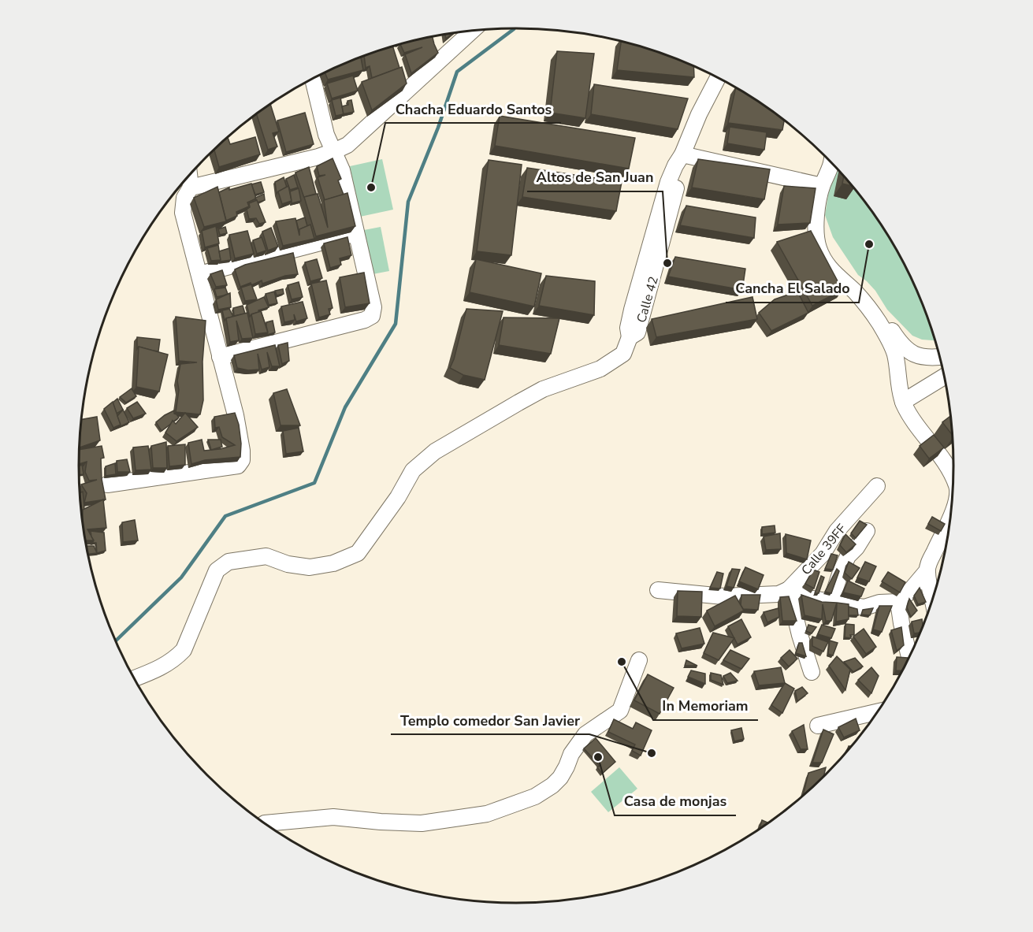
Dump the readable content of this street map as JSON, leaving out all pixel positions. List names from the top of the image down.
{
  "streets": {
    "street": ["Calle 42", "Calle 39FF"]
  },
  "places": [
    "Chacha Eduardo Santos",
    "Cancha El Salado",
    "Altos de San Juan",
    "In Memoriam",
    "Templo comedor San Javier",
    "Casa de monjas"
  ]
}
